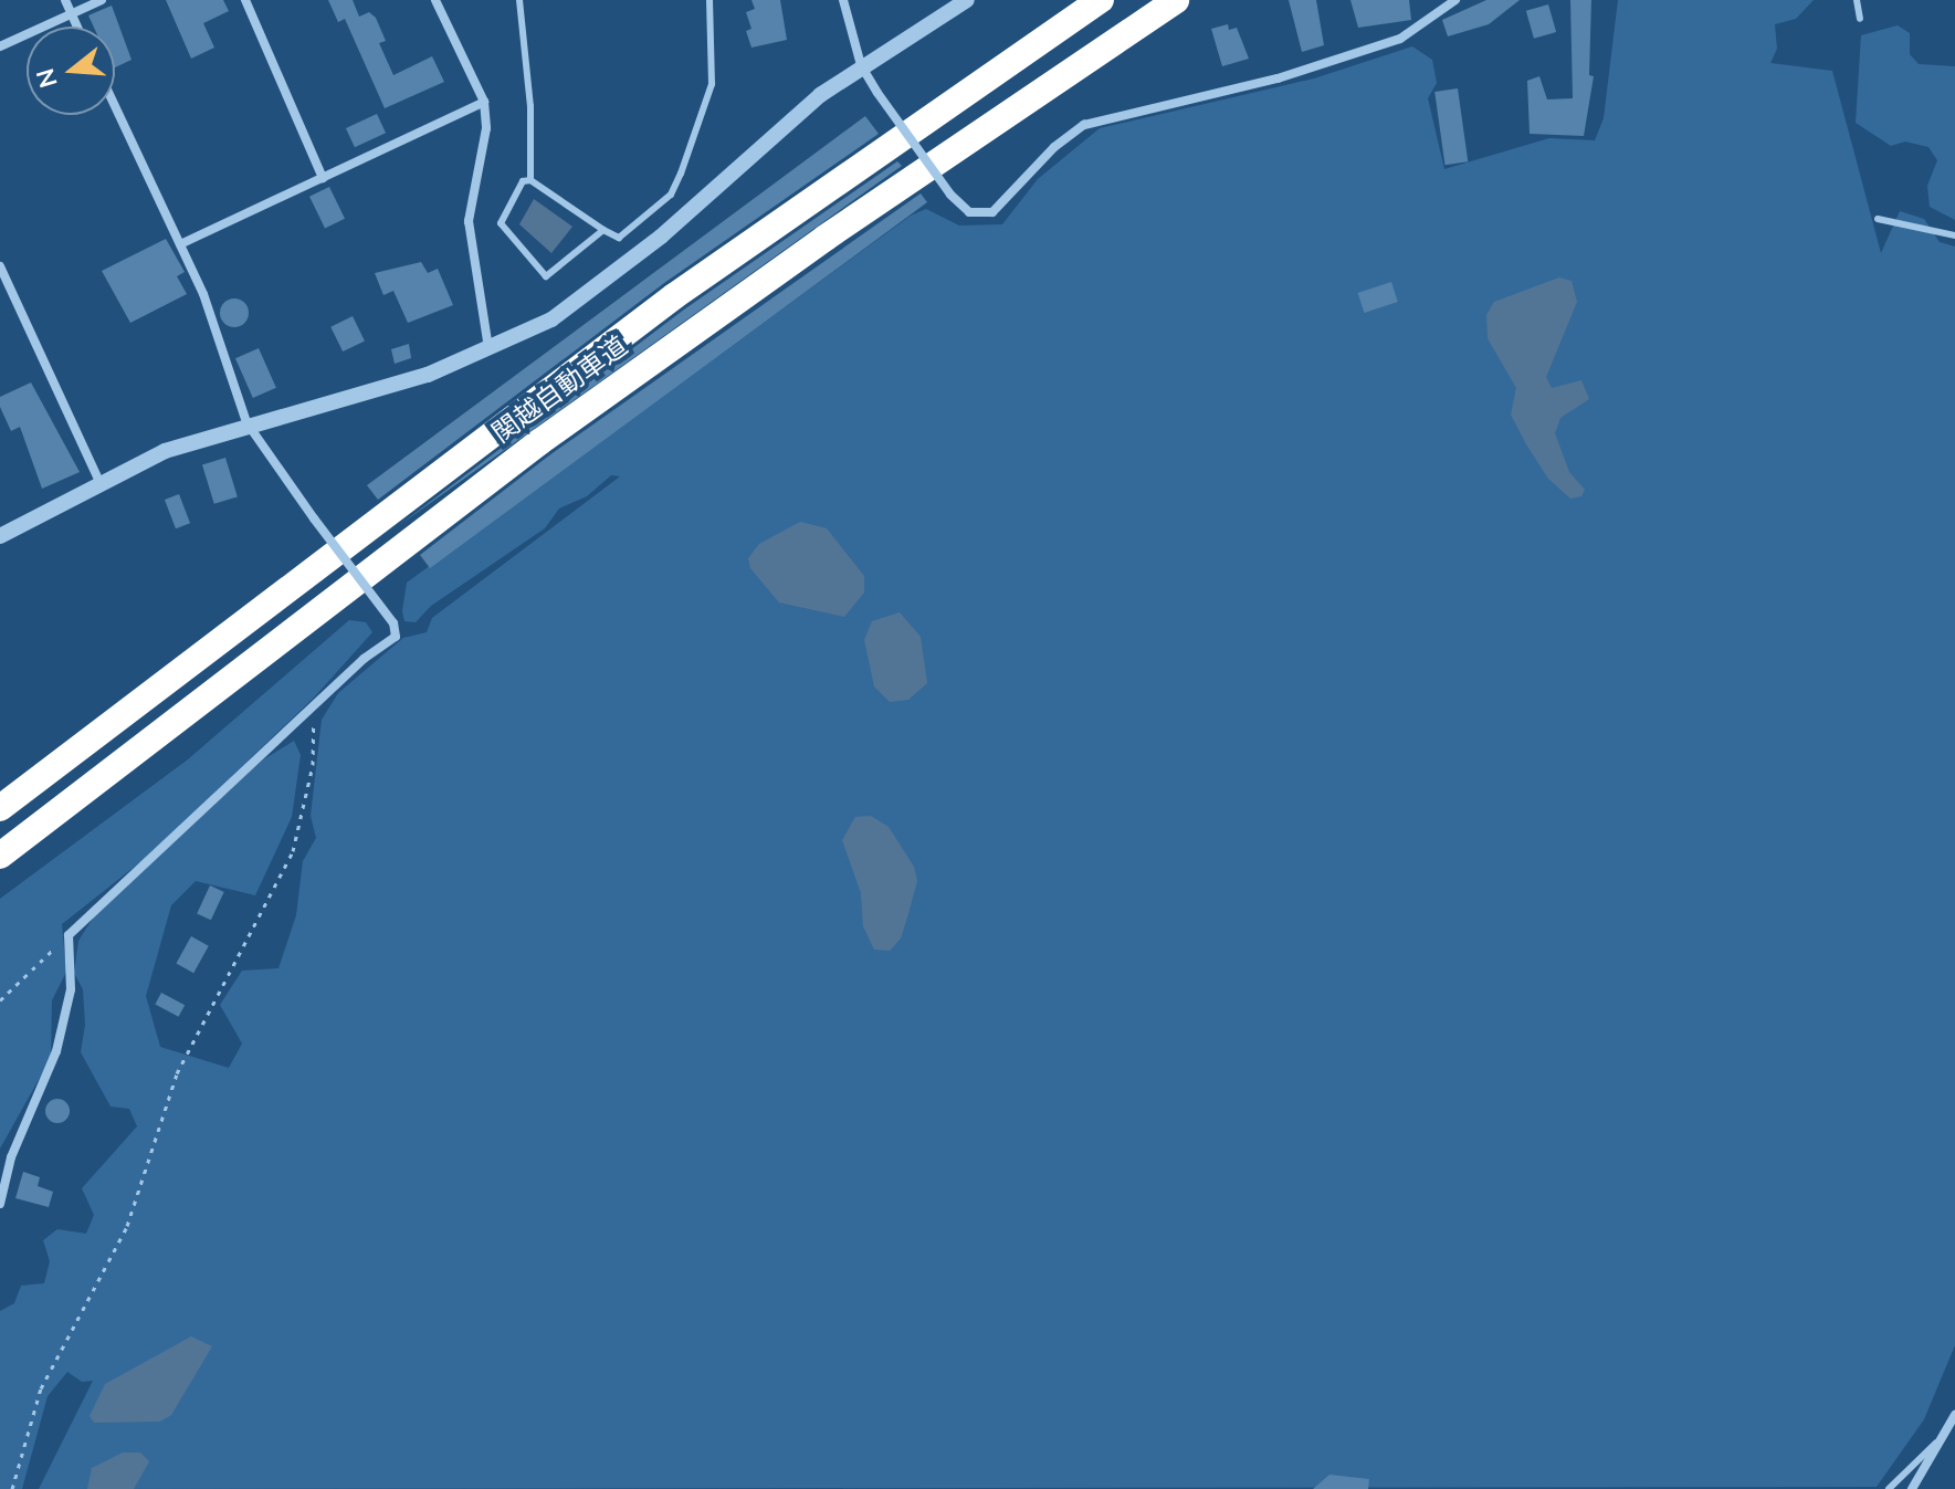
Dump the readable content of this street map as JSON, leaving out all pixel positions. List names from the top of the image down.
{
  "streets": {
    "highway": ["関越自動車道"]
  },
  "north": "left"
}
